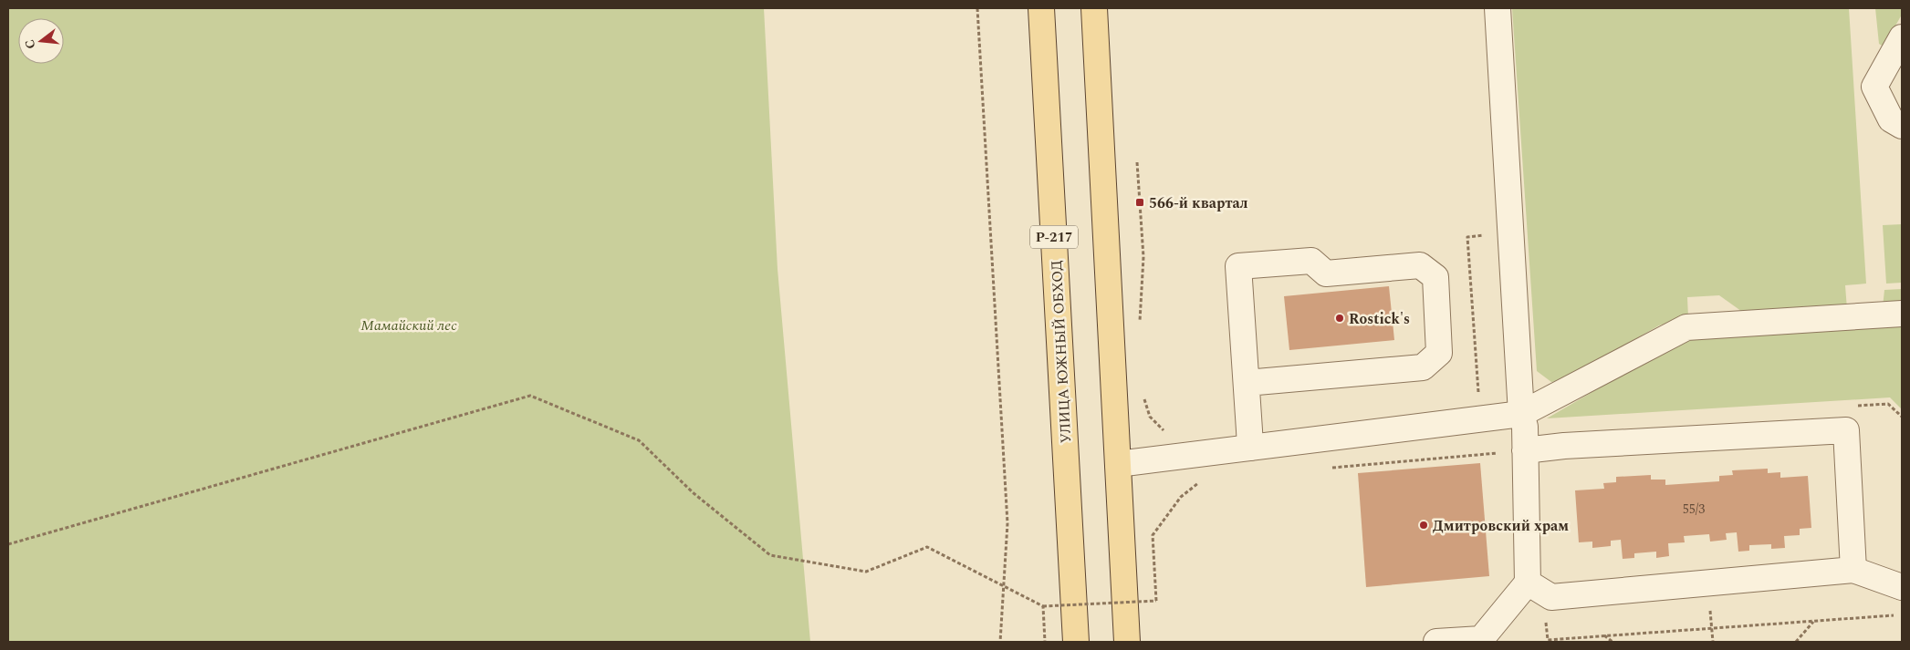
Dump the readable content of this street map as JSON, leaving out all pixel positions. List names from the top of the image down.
{
  "streets": {
    "main road": ["Р-217", "УЛИЦА ЮЖНЫЙ ОБХОД"]
  },
  "parks": ["Мамайский лес"],
  "places": {
    "transit": ["566-й квартал"],
    "other": ["Rostick's", "Дмитровский храм"]
  },
  "house_numbers": ["55/3"],
  "north": "left"
}
